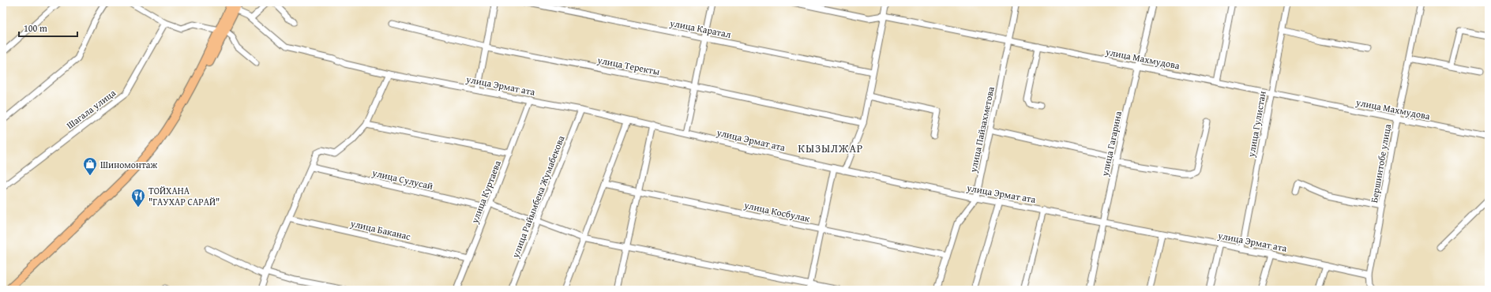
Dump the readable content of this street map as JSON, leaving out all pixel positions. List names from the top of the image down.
{
  "streets": {
    "street": [
      "улица Каратал",
      "улица Махмудова",
      "улица Теректы",
      "улица Эрмат ата",
      "Шагала улица",
      "улица Гулистан",
      "улица Пайзахметова",
      "улица Гагарина",
      "Бершинтобе улица",
      "улица Сулусай",
      "улица Куртаева",
      "улица Райымбека Жумабекова",
      "улица Косбулак",
      "улица Баканас"
    ]
  },
  "crossings": [
    ["улица Махмудова", "улица Гулистан"],
    ["улица Махмудова", "улица Пайзахметова"],
    ["улица Махмудова", "улица Гагарина"],
    ["улица Махмудова", "Бершинтобе улица"],
    ["улица Эрмат ата", "улица Гулистан"],
    ["улица Эрмат ата", "улица Пайзахметова"],
    ["улица Эрмат ата", "улица Гагарина"],
    ["улица Эрмат ата", "Бершинтобе улица"],
    ["улица Эрмат ата", "улица Куртаева"],
    ["улица Эрмат ата", "улица Райымбека Жумабекова"],
    ["улица Пайзахметова", "улица Косбулак"],
    ["улица Сулусай", "улица Куртаева"],
    ["улица Сулусай", "улица Райымбека Жумабекова"],
    ["улица Куртаева", "улица Баканас"]
  ],
  "districts": ["КЫЗЫЛЖАР"],
  "places": {
    "shop": ["Шиномонтаж"],
    "restaurant": ["ТОЙХАНА \"ГАУХАР САРАЙ\""]
  },
  "scale_bar": "100 m"
}
